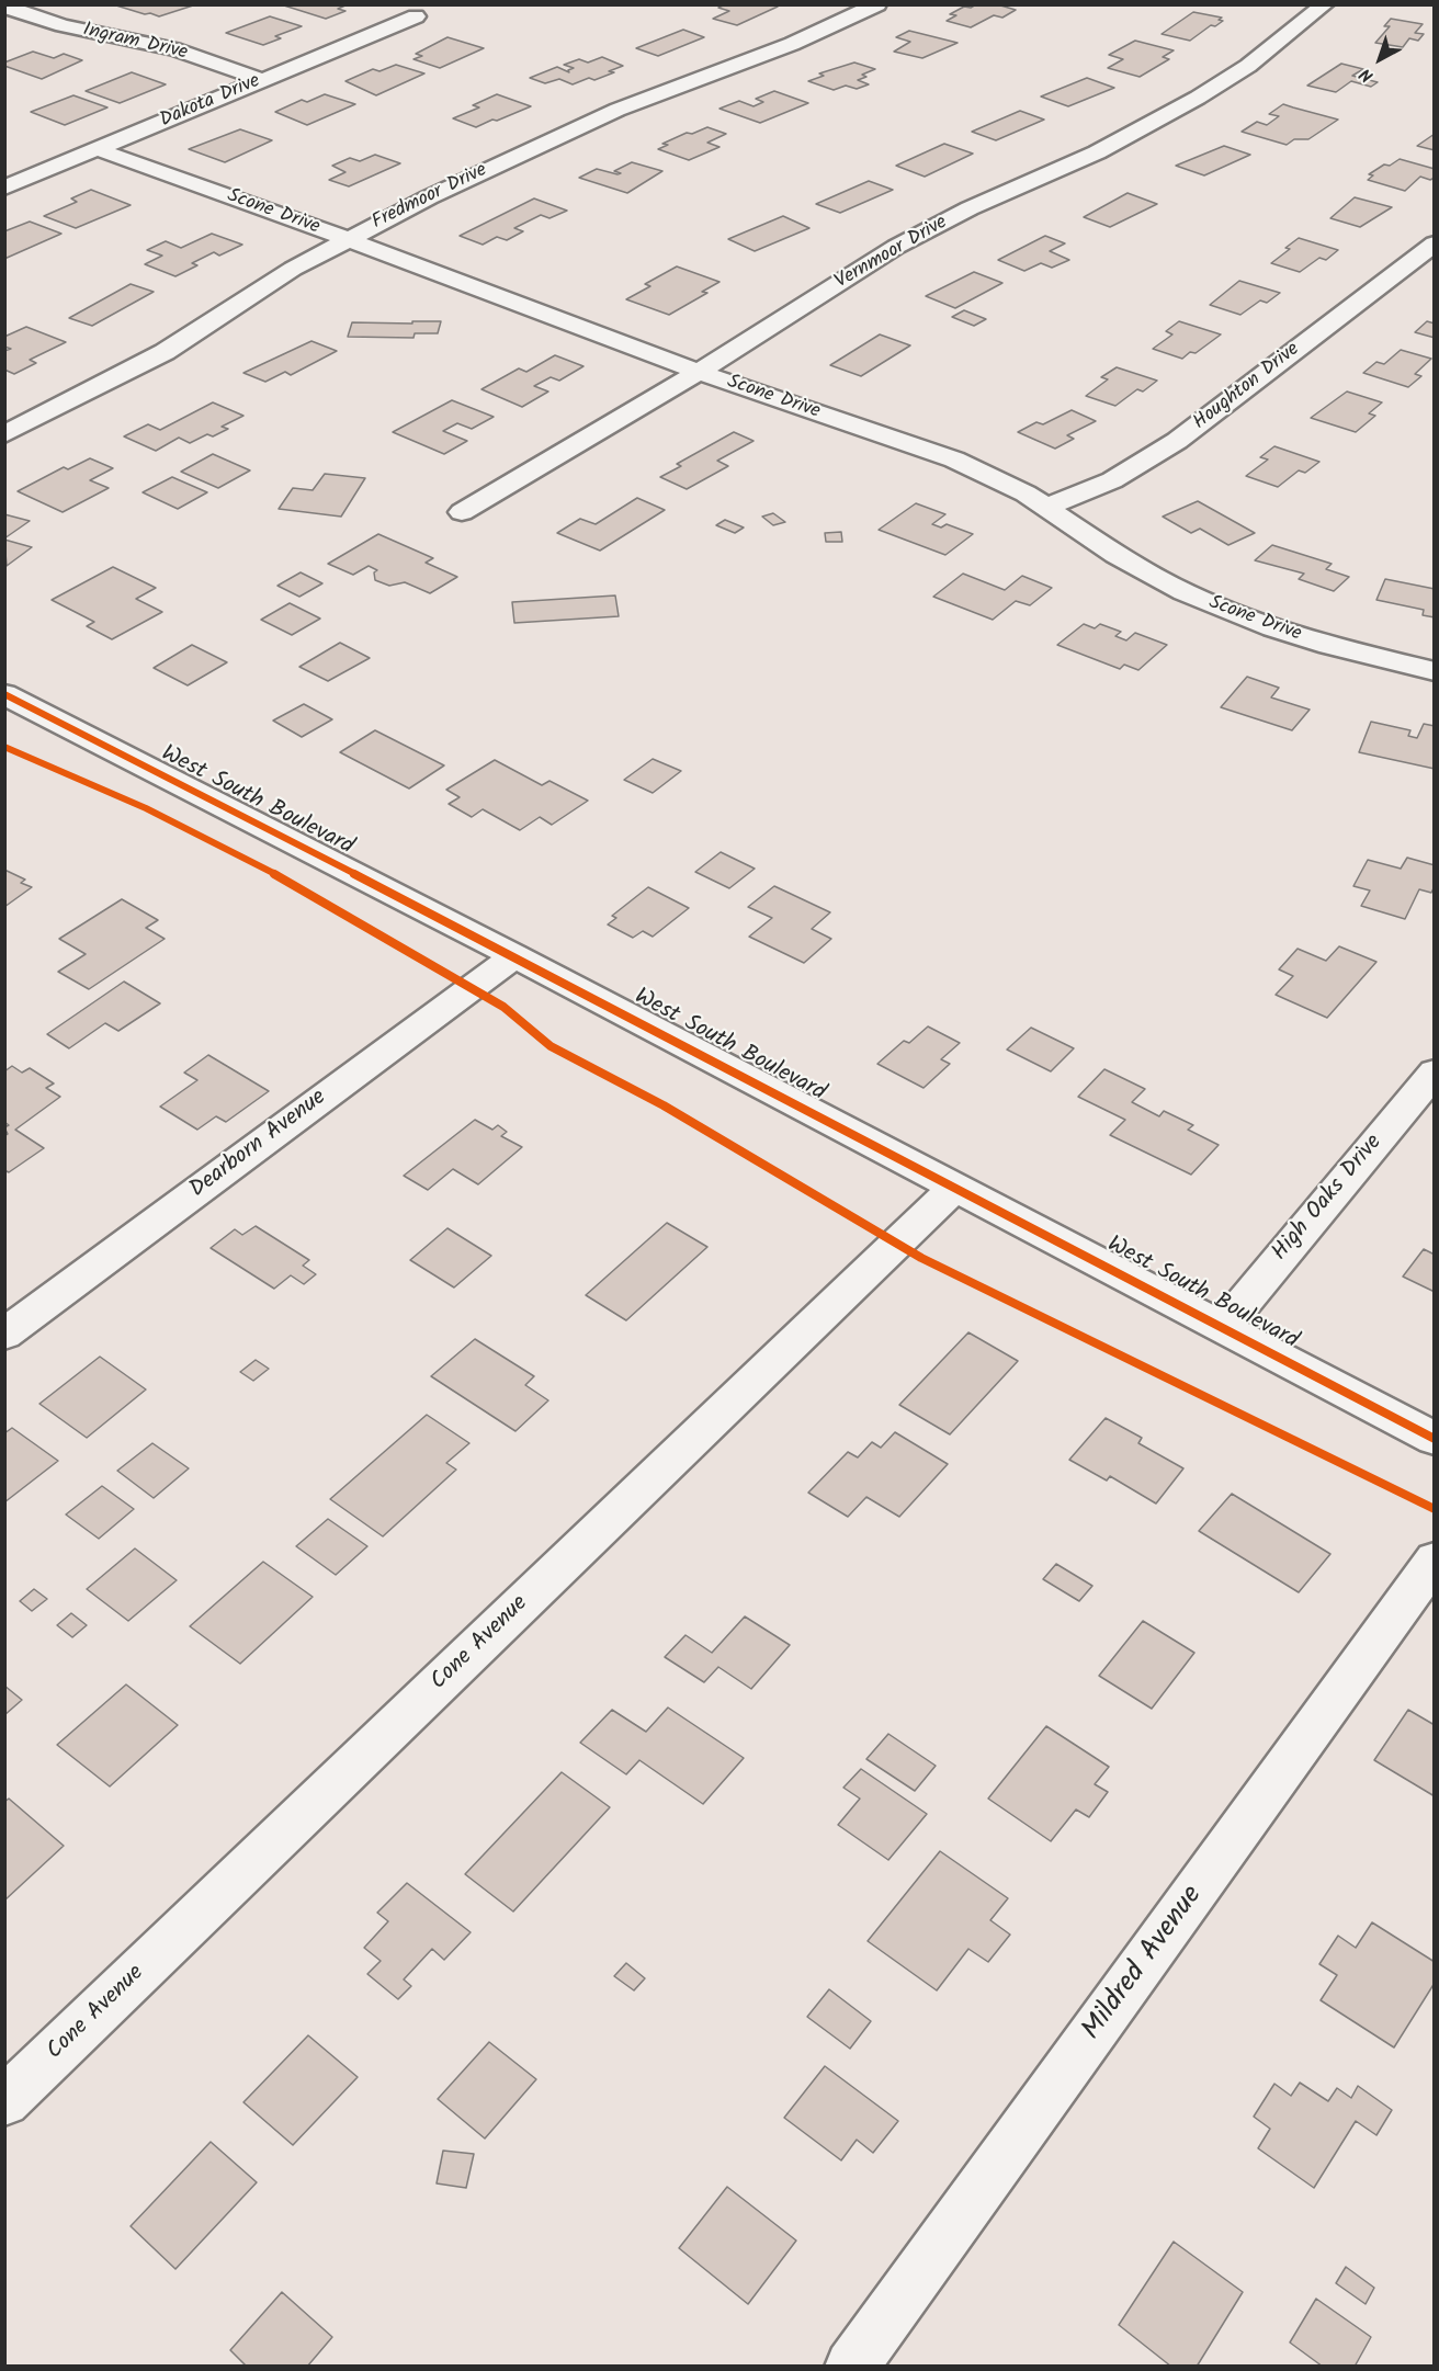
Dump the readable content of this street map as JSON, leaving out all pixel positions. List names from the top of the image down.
{
  "streets": {
    "street": [
      "Ingram Drive",
      "Dakota Drive",
      "Fredmoor Drive",
      "Scone Drive",
      "Vernmoor Drive",
      "Houghton Drive",
      "West South Boulevard",
      "Dearborn Avenue",
      "High Oaks Drive",
      "Cone Avenue",
      "Mildred Avenue"
    ]
  },
  "crossings": [
    ["Ingram Drive", "Dakota Drive"],
    ["Dakota Drive", "Scone Drive"],
    ["Fredmoor Drive", "Scone Drive"],
    ["Scone Drive", "Vernmoor Drive"],
    ["Scone Drive", "Houghton Drive"],
    ["West South Boulevard", "Dearborn Avenue"],
    ["West South Boulevard", "High Oaks Drive"],
    ["West South Boulevard", "Cone Avenue"]
  ],
  "north": "bottom left"
}
